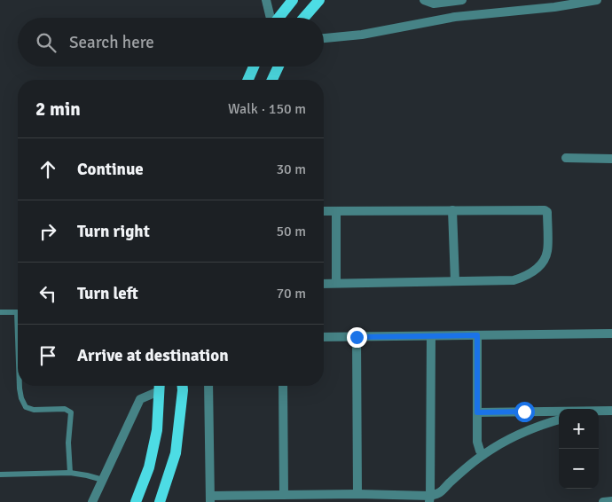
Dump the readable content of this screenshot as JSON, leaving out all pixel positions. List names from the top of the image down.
{
  "page": {
    "search": "Search here",
    "heading": ["2 min", "Walk · 150 m"],
    "list": [
      ["Continue", "30 m"],
      ["Turn right", "50 m"],
      ["Turn left", "70 m"],
      "Arrive at destination"
    ],
    "map_buttons": ["+", "−"]
  }
}
